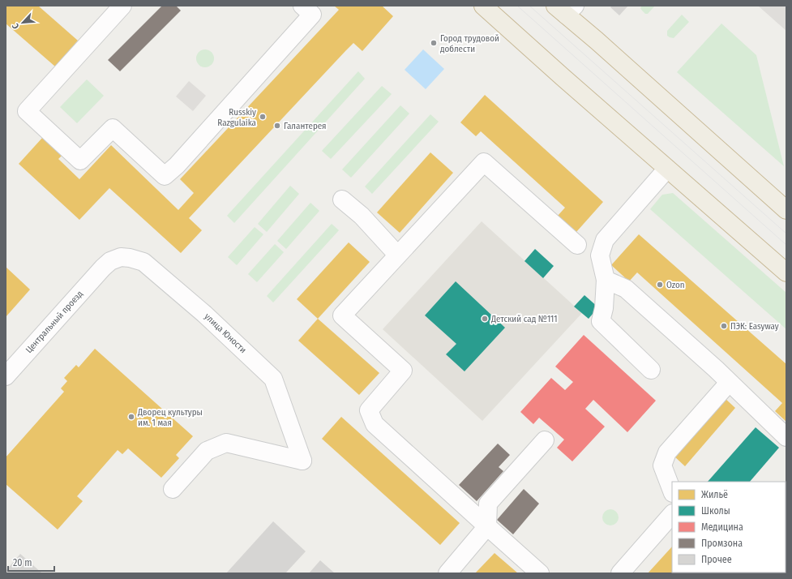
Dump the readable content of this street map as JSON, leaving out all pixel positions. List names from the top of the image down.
{
  "streets": {
    "street": ["Центральный проезд", "улица Юности"]
  },
  "crossings": [
    ["Центральный проезд", "улица Юности"]
  ],
  "places": [
    "Город трудовой доблести",
    "Russkiy Razgulaika",
    "Галантерея",
    "Ozon",
    "Детский сад №111",
    "ПЭК: Easyway",
    "Дворец культуры им. 1 мая"
  ],
  "legend": [
    "Жильё",
    "Школы",
    "Медицина",
    "Промзона",
    "Прочее"
  ],
  "scale_bar": "20 m",
  "north": "bottom left"
}
